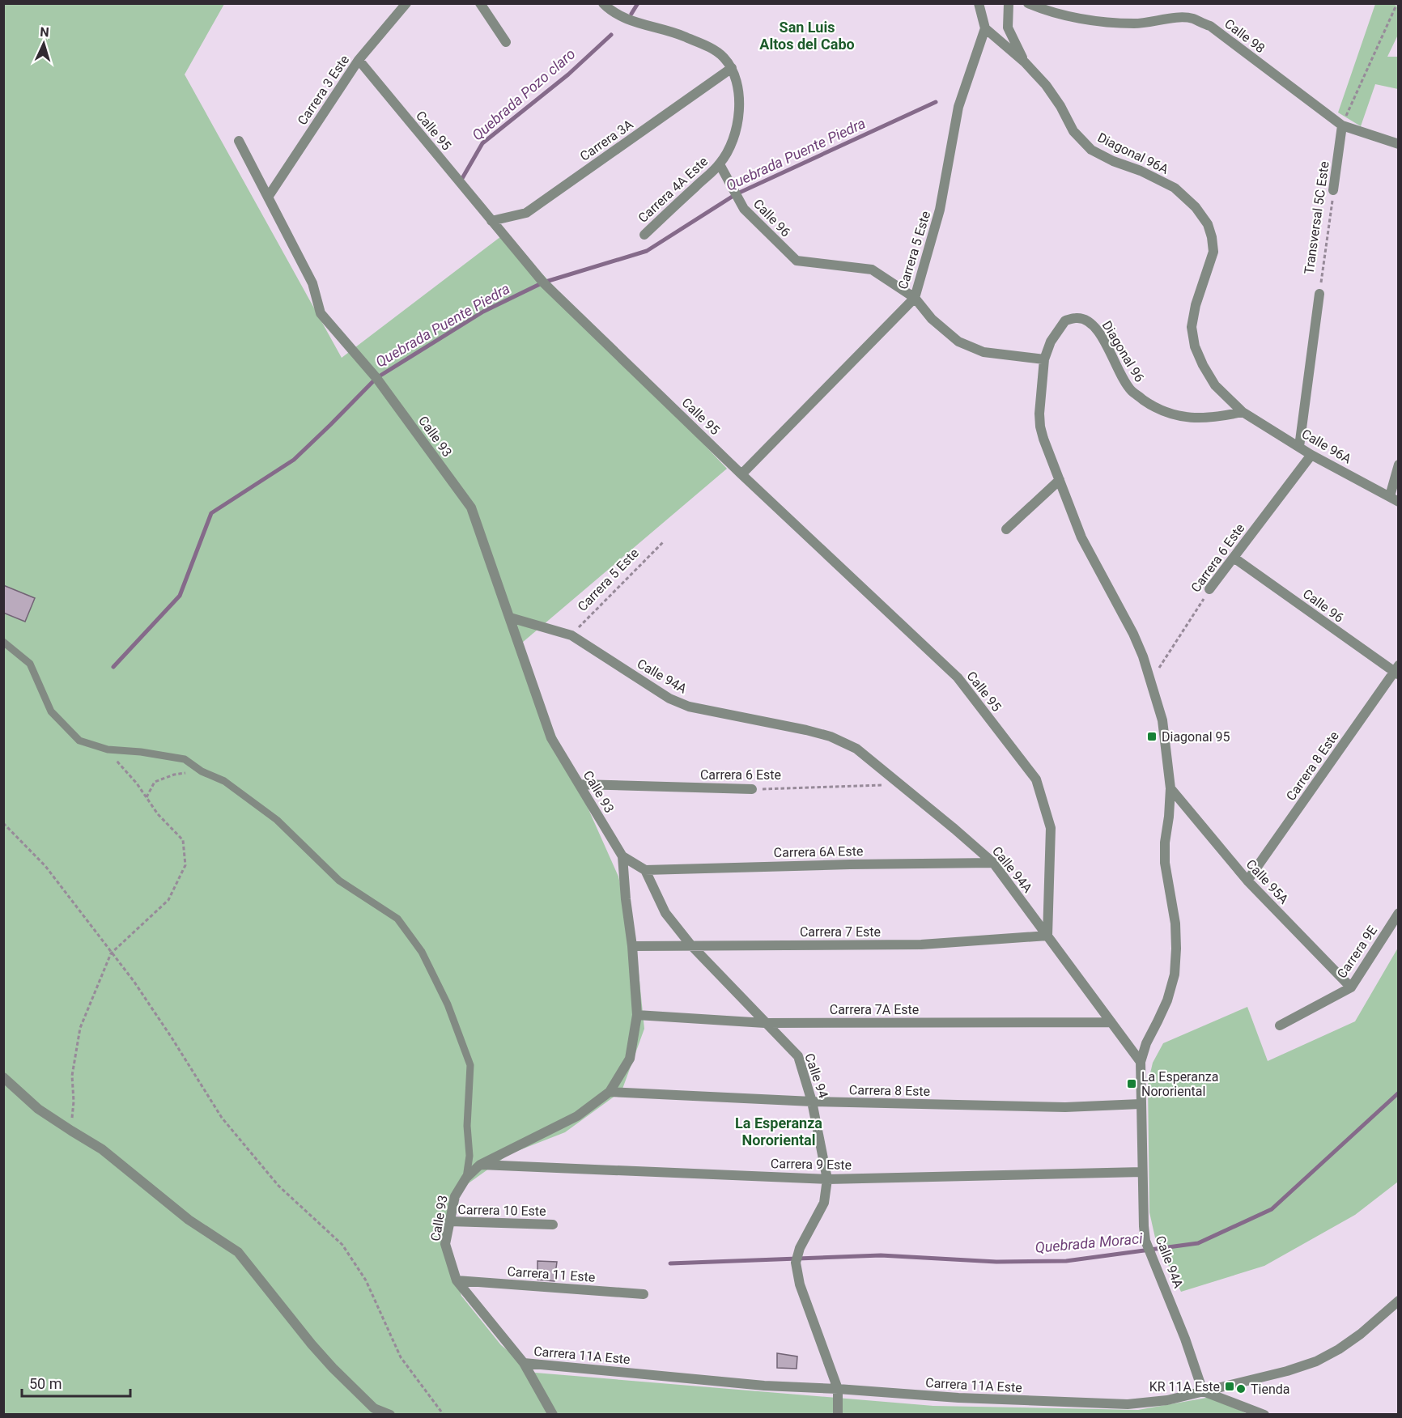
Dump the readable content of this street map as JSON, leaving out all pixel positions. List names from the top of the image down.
{
  "streets": {
    "street": [
      "Calle 98",
      "Carrera 3 Este",
      "Calle 95",
      "Carrera 3A",
      "Diagonal 96A",
      "Carrera 4A Este",
      "Calle 96",
      "Transversal 5C Este",
      "Carrera 5 Este",
      "Diagonal 96",
      "Calle 93",
      "Calle 96A",
      "Carrera 6 Este",
      "Calle 94A",
      "Carrera 8 Este",
      "Carrera 6A Este",
      "Calle 95A",
      "Carrera 7 Este",
      "Carrera 9E",
      "Carrera 7A Este",
      "Calle 94",
      "Carrera 9 Este",
      "Carrera 10 Este",
      "Carrera 11 Este",
      "Carrera 11A Este"
    ]
  },
  "crossings": [
    ["Calle 98", "Transversal 5C Este"],
    ["Carrera 3 Este", "Calle 95"],
    ["Carrera 3 Este", "Calle 93"],
    ["Calle 95", "Carrera 3A"],
    ["Calle 95", "Carrera 5 Este"],
    ["Calle 95", "Calle 94A"],
    ["Calle 95", "Carrera 7 Este"],
    ["Diagonal 96A", "Carrera 5 Este"],
    ["Diagonal 96A", "Diagonal 96"],
    ["Diagonal 96A", "Calle 96A"],
    ["Carrera 4A Este", "Calle 96"],
    ["Calle 96", "Carrera 5 Este"],
    ["Calle 96", "Diagonal 96"],
    ["Calle 96", "Carrera 6 Este"],
    ["Calle 96", "Carrera 8 Este"],
    ["Transversal 5C Este", "Calle 96A"],
    ["Carrera 5 Este", "Calle 94A"],
    ["Diagonal 96", "Calle 96A"],
    ["Calle 93", "Carrera 6 Este"],
    ["Calle 93", "Calle 94A"],
    ["Calle 93", "Carrera 8 Este"],
    ["Calle 93", "Carrera 7 Este"],
    ["Calle 93", "Carrera 7A Este"],
    ["Calle 93", "Carrera 9 Este"],
    ["Calle 93", "Carrera 10 Este"],
    ["Calle 93", "Carrera 11 Este"],
    ["Calle 93", "Carrera 11A Este"],
    ["Calle 96A", "Carrera 6 Este"],
    ["Carrera 6 Este", "Calle 94A"],
    ["Calle 94A", "Carrera 8 Este"],
    ["Calle 94A", "Carrera 6A Este"],
    ["Calle 94A", "Carrera 7 Este"],
    ["Calle 94A", "Carrera 7A Este"],
    ["Calle 94A", "Carrera 9 Este"],
    ["Calle 94A", "Carrera 11A Este"],
    ["Carrera 8 Este", "Calle 95A"],
    ["Carrera 8 Este", "Calle 94"],
    ["Carrera 6A Este", "Calle 94"],
    ["Calle 95A", "Carrera 9E"],
    ["Carrera 7 Este", "Calle 94"],
    ["Carrera 7A Este", "Calle 94"],
    ["Calle 94", "Carrera 9 Este"],
    ["Calle 94", "Carrera 11A Este"]
  ],
  "districts": ["San Luis Altos del Cabo", "La Esperanza Nororiental"],
  "water": ["Quebrada Pozo claro", "Quebrada Puente Piedra", "Quebrada Moraci"],
  "places": {
    "transit": ["Diagonal 95", "La Esperanza Nororiental", "KR 11A Este"],
    "other": ["Tienda"]
  },
  "scale_bar": "50 m",
  "north": "top"
}
